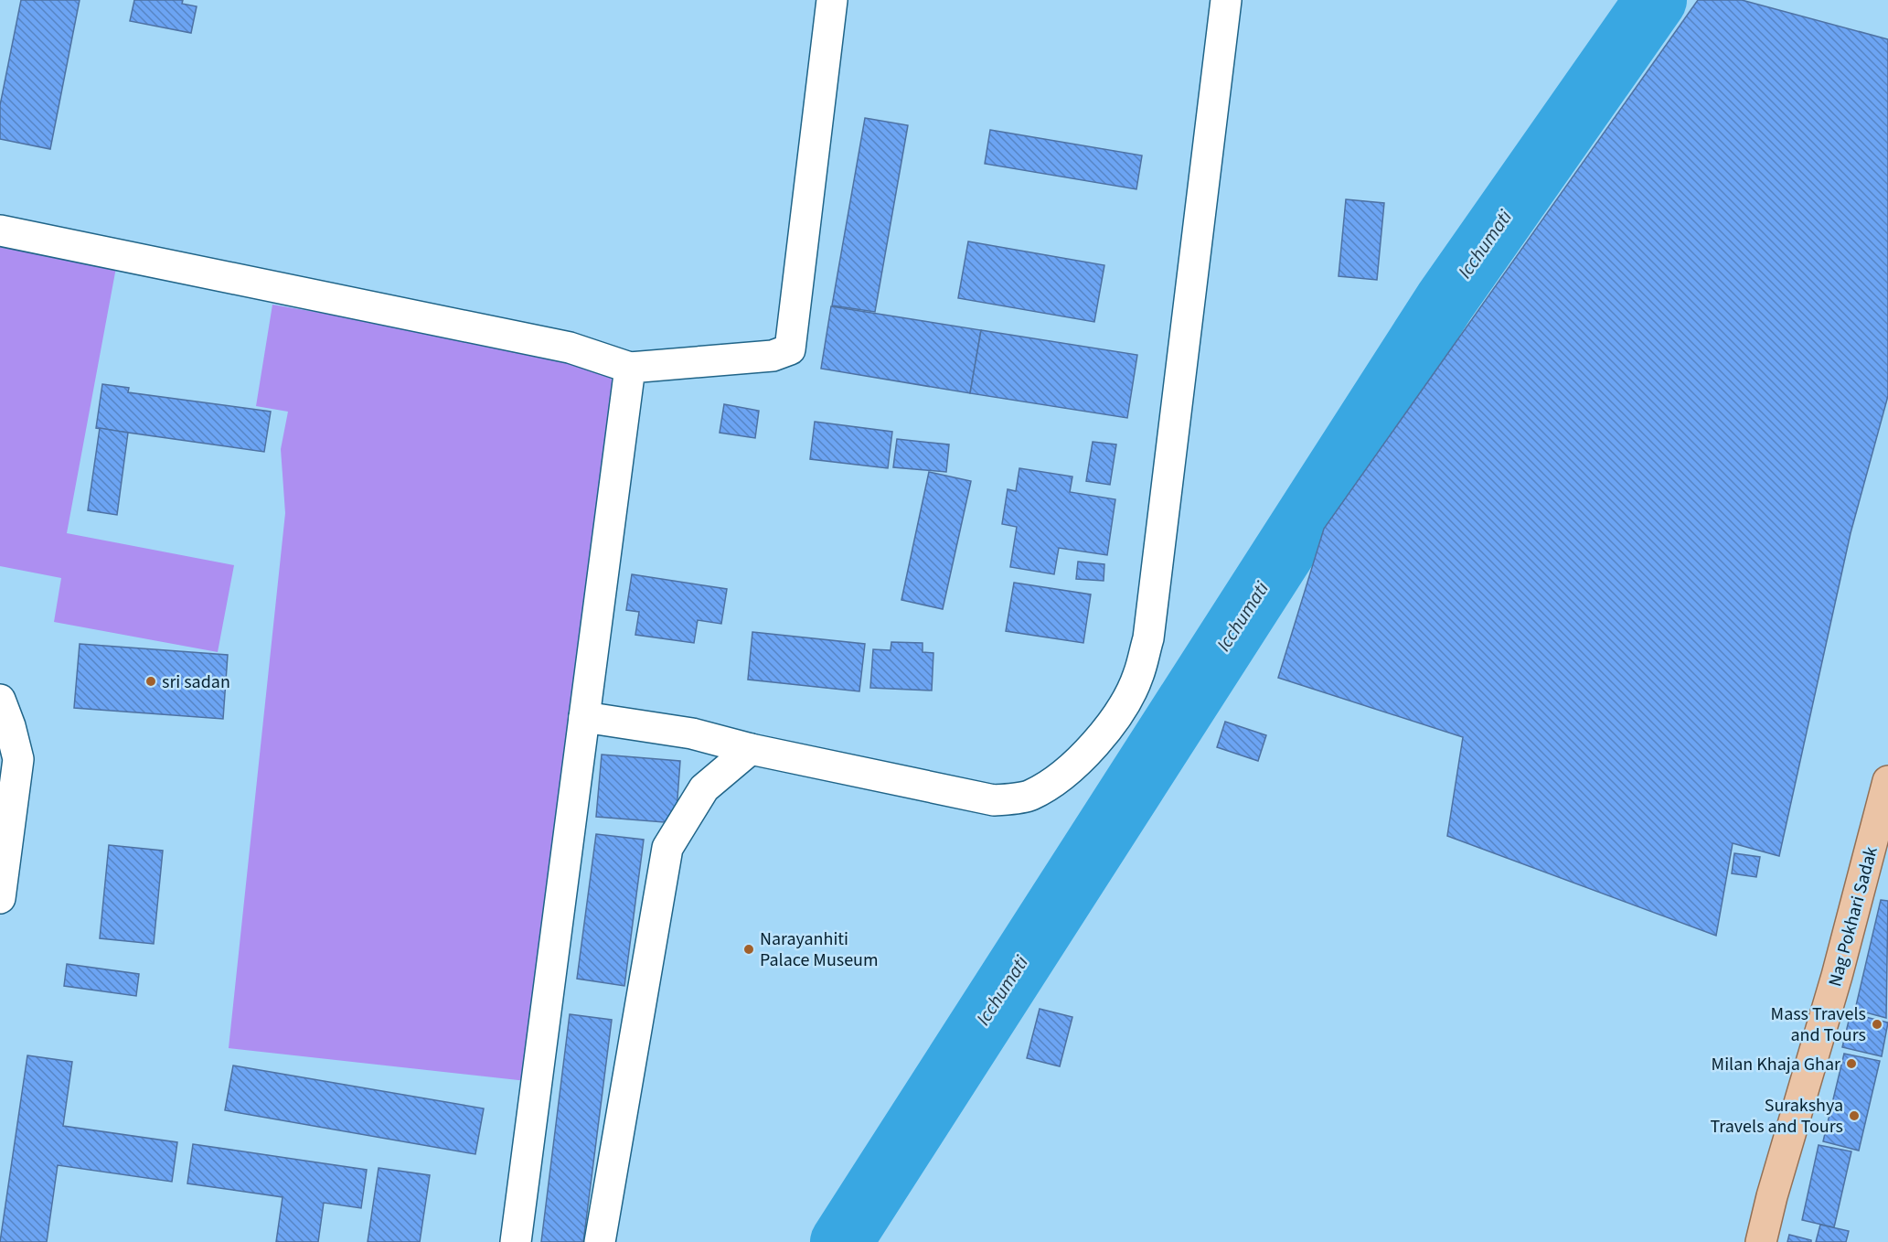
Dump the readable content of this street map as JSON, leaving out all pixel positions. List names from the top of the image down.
{
  "streets": {
    "main road": ["Nag Pokhari Sadak"]
  },
  "water": ["Icchumati"],
  "places": [
    "sri sadan",
    "Narayanhiti Palace Museum",
    "Mass Travels and Tours",
    "Milan Khaja Ghar",
    "Surakshya Travels and Tours"
  ]
}
